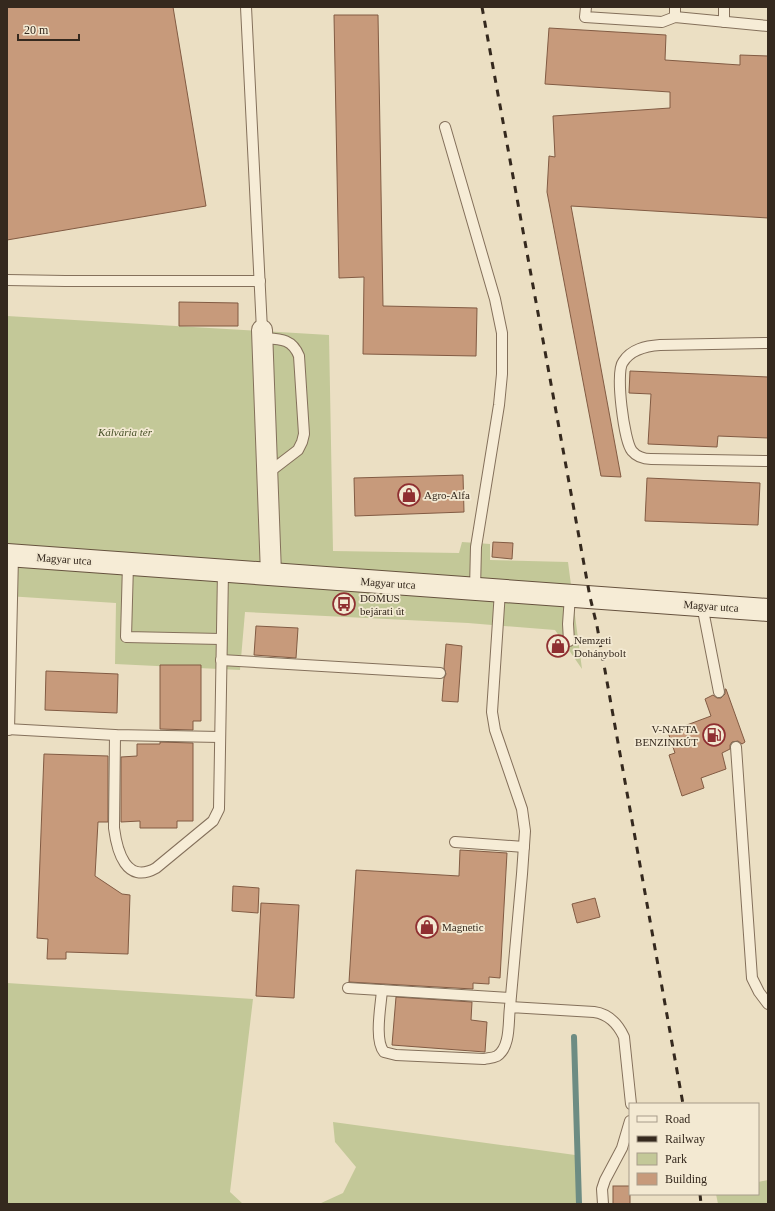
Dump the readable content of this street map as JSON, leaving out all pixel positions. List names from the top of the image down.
{
  "streets": {
    "main road": ["Magyar utca"]
  },
  "parks": ["Kálvária tér"],
  "places": {
    "shop": ["Agro-Alfa", "Nemzeti Dohánybolt", "Magnetic"],
    "bus stop": ["DOMUS bejárati út"],
    "fuel station": ["V-NAFTA BENZINKÚT"]
  },
  "legend": [
    "Road",
    "Railway",
    "Park",
    "Building"
  ],
  "scale_bar": "20 m"
}
